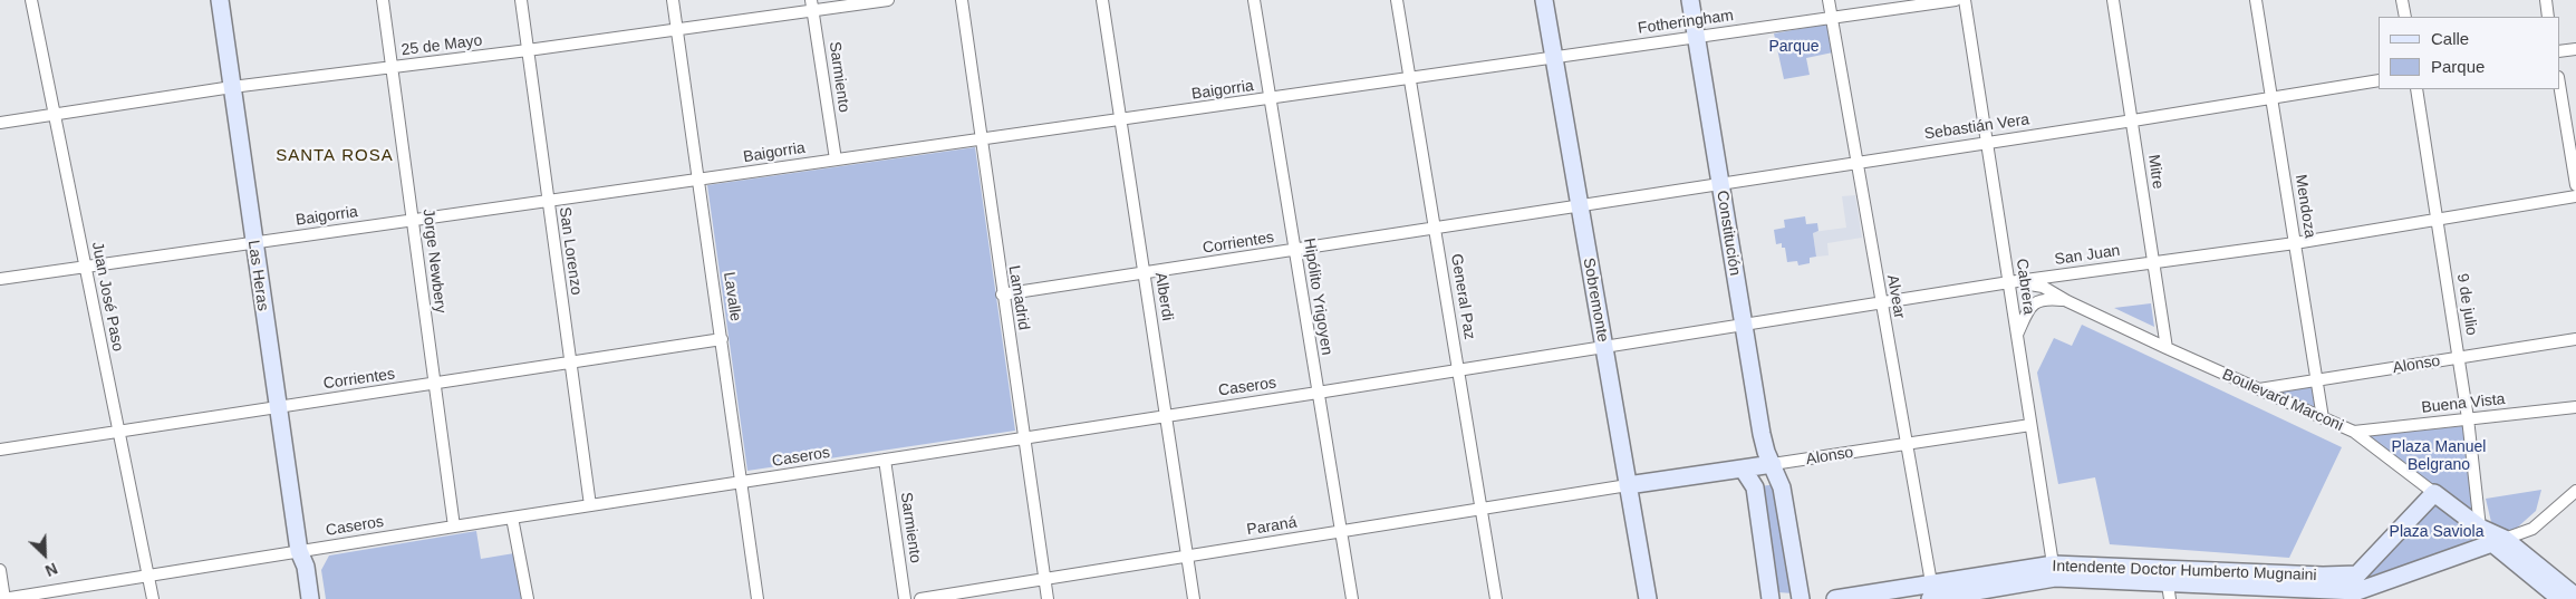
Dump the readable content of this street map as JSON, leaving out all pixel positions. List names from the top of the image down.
{
  "streets": {
    "main road": [
      "Constitución",
      "Las Heras",
      "Sobremonte",
      "Alonso",
      "Boulevard Marconi",
      "Intendente Doctor Humberto Mugnaini"
    ],
    "street": [
      "Fotheringham",
      "25 de Mayo",
      "Sarmiento",
      "Baigorria",
      "Sebastián Vera",
      "Mitre",
      "Mendoza",
      "Corrientes",
      "San Lorenzo",
      "San Juan",
      "Jorge Newbery",
      "Cabrera",
      "Juan José Paso",
      "Lavalle",
      "Alberdi",
      "Hipólito Yrigoyen",
      "General Paz",
      "Alvear",
      "Lamadrid",
      "9 de julio",
      "Caseros",
      "Buena Vista",
      "Paraná"
    ]
  },
  "crossings": [
    ["Fotheringham", "Baigorria"],
    ["Fotheringham", "Constitución"],
    ["Fotheringham", "Alvear"],
    ["Fotheringham", "Sobremonte"],
    ["25 de Mayo", "Sarmiento"],
    ["25 de Mayo", "San Lorenzo"],
    ["25 de Mayo", "Jorge Newbery"],
    ["25 de Mayo", "Las Heras"],
    ["25 de Mayo", "Juan José Paso"],
    ["25 de Mayo", "Lavalle"],
    ["Sarmiento", "Baigorria"],
    ["Sarmiento", "Caseros"],
    ["Baigorria", "San Lorenzo"],
    ["Baigorria", "Jorge Newbery"],
    ["Baigorria", "Las Heras"],
    ["Baigorria", "Juan José Paso"],
    ["Baigorria", "Lavalle"],
    ["Baigorria", "Alberdi"],
    ["Baigorria", "Hipólito Yrigoyen"],
    ["Baigorria", "General Paz"],
    ["Baigorria", "Lamadrid"],
    ["Baigorria", "Sobremonte"],
    ["Sebastián Vera", "Mitre"],
    ["Sebastián Vera", "Mendoza"],
    ["Sebastián Vera", "Constitución"],
    ["Sebastián Vera", "Corrientes"],
    ["Sebastián Vera", "Cabrera"],
    ["Sebastián Vera", "Alvear"],
    ["Sebastián Vera", "Sobremonte"],
    ["Mitre", "San Juan"],
    ["Mitre", "Boulevard Marconi"],
    ["Mendoza", "San Juan"],
    ["Mendoza", "Alonso"],
    ["Mendoza", "Boulevard Marconi"],
    ["Constitución", "San Juan"],
    ["Constitución", "Alonso"],
    ["Corrientes", "San Lorenzo"],
    ["Corrientes", "Jorge Newbery"],
    ["Corrientes", "Las Heras"],
    ["Corrientes", "Juan José Paso"],
    ["Corrientes", "Lavalle"],
    ["Corrientes", "Alberdi"],
    ["Corrientes", "Hipólito Yrigoyen"],
    ["Corrientes", "General Paz"],
    ["Corrientes", "Lamadrid"],
    ["Corrientes", "Sobremonte"],
    ["San Lorenzo", "Caseros"],
    ["San Juan", "Cabrera"],
    ["San Juan", "Alvear"],
    ["San Juan", "Sobremonte"],
    ["San Juan", "9 de julio"],
    ["San Juan", "Caseros"],
    ["San Juan", "Boulevard Marconi"],
    ["Jorge Newbery", "Caseros"],
    ["Las Heras", "Caseros"],
    ["Cabrera", "Alonso"],
    ["Cabrera", "Boulevard Marconi"],
    ["Cabrera", "Intendente Doctor Humberto Mugnaini"],
    ["Juan José Paso", "Caseros"],
    ["Lavalle", "Caseros"],
    ["Alberdi", "Caseros"],
    ["Alberdi", "Paraná"],
    ["Hipólito Yrigoyen", "Caseros"],
    ["Hipólito Yrigoyen", "Paraná"],
    ["General Paz", "Caseros"],
    ["General Paz", "Paraná"],
    ["Alvear", "Alonso"],
    ["Alvear", "Intendente Doctor Humberto Mugnaini"],
    ["Lamadrid", "Caseros"],
    ["Lamadrid", "Paraná"],
    ["Sobremonte", "Alonso"],
    ["Sobremonte", "Caseros"],
    ["Sobremonte", "Paraná"],
    ["9 de julio", "Alonso"],
    ["9 de julio", "Boulevard Marconi"],
    ["9 de julio", "Buena Vista"],
    ["Alonso", "Boulevard Marconi"],
    ["Alonso", "Paraná"],
    ["Boulevard Marconi", "Buena Vista"],
    ["Boulevard Marconi", "Intendente Doctor Humberto Mugnaini"]
  ],
  "districts": ["SANTA ROSA"],
  "parks": ["Parque", "Plaza Manuel Belgrano", "Plaza Saviola"],
  "legend": ["Calle", "Parque"],
  "north": "bottom right"
}
